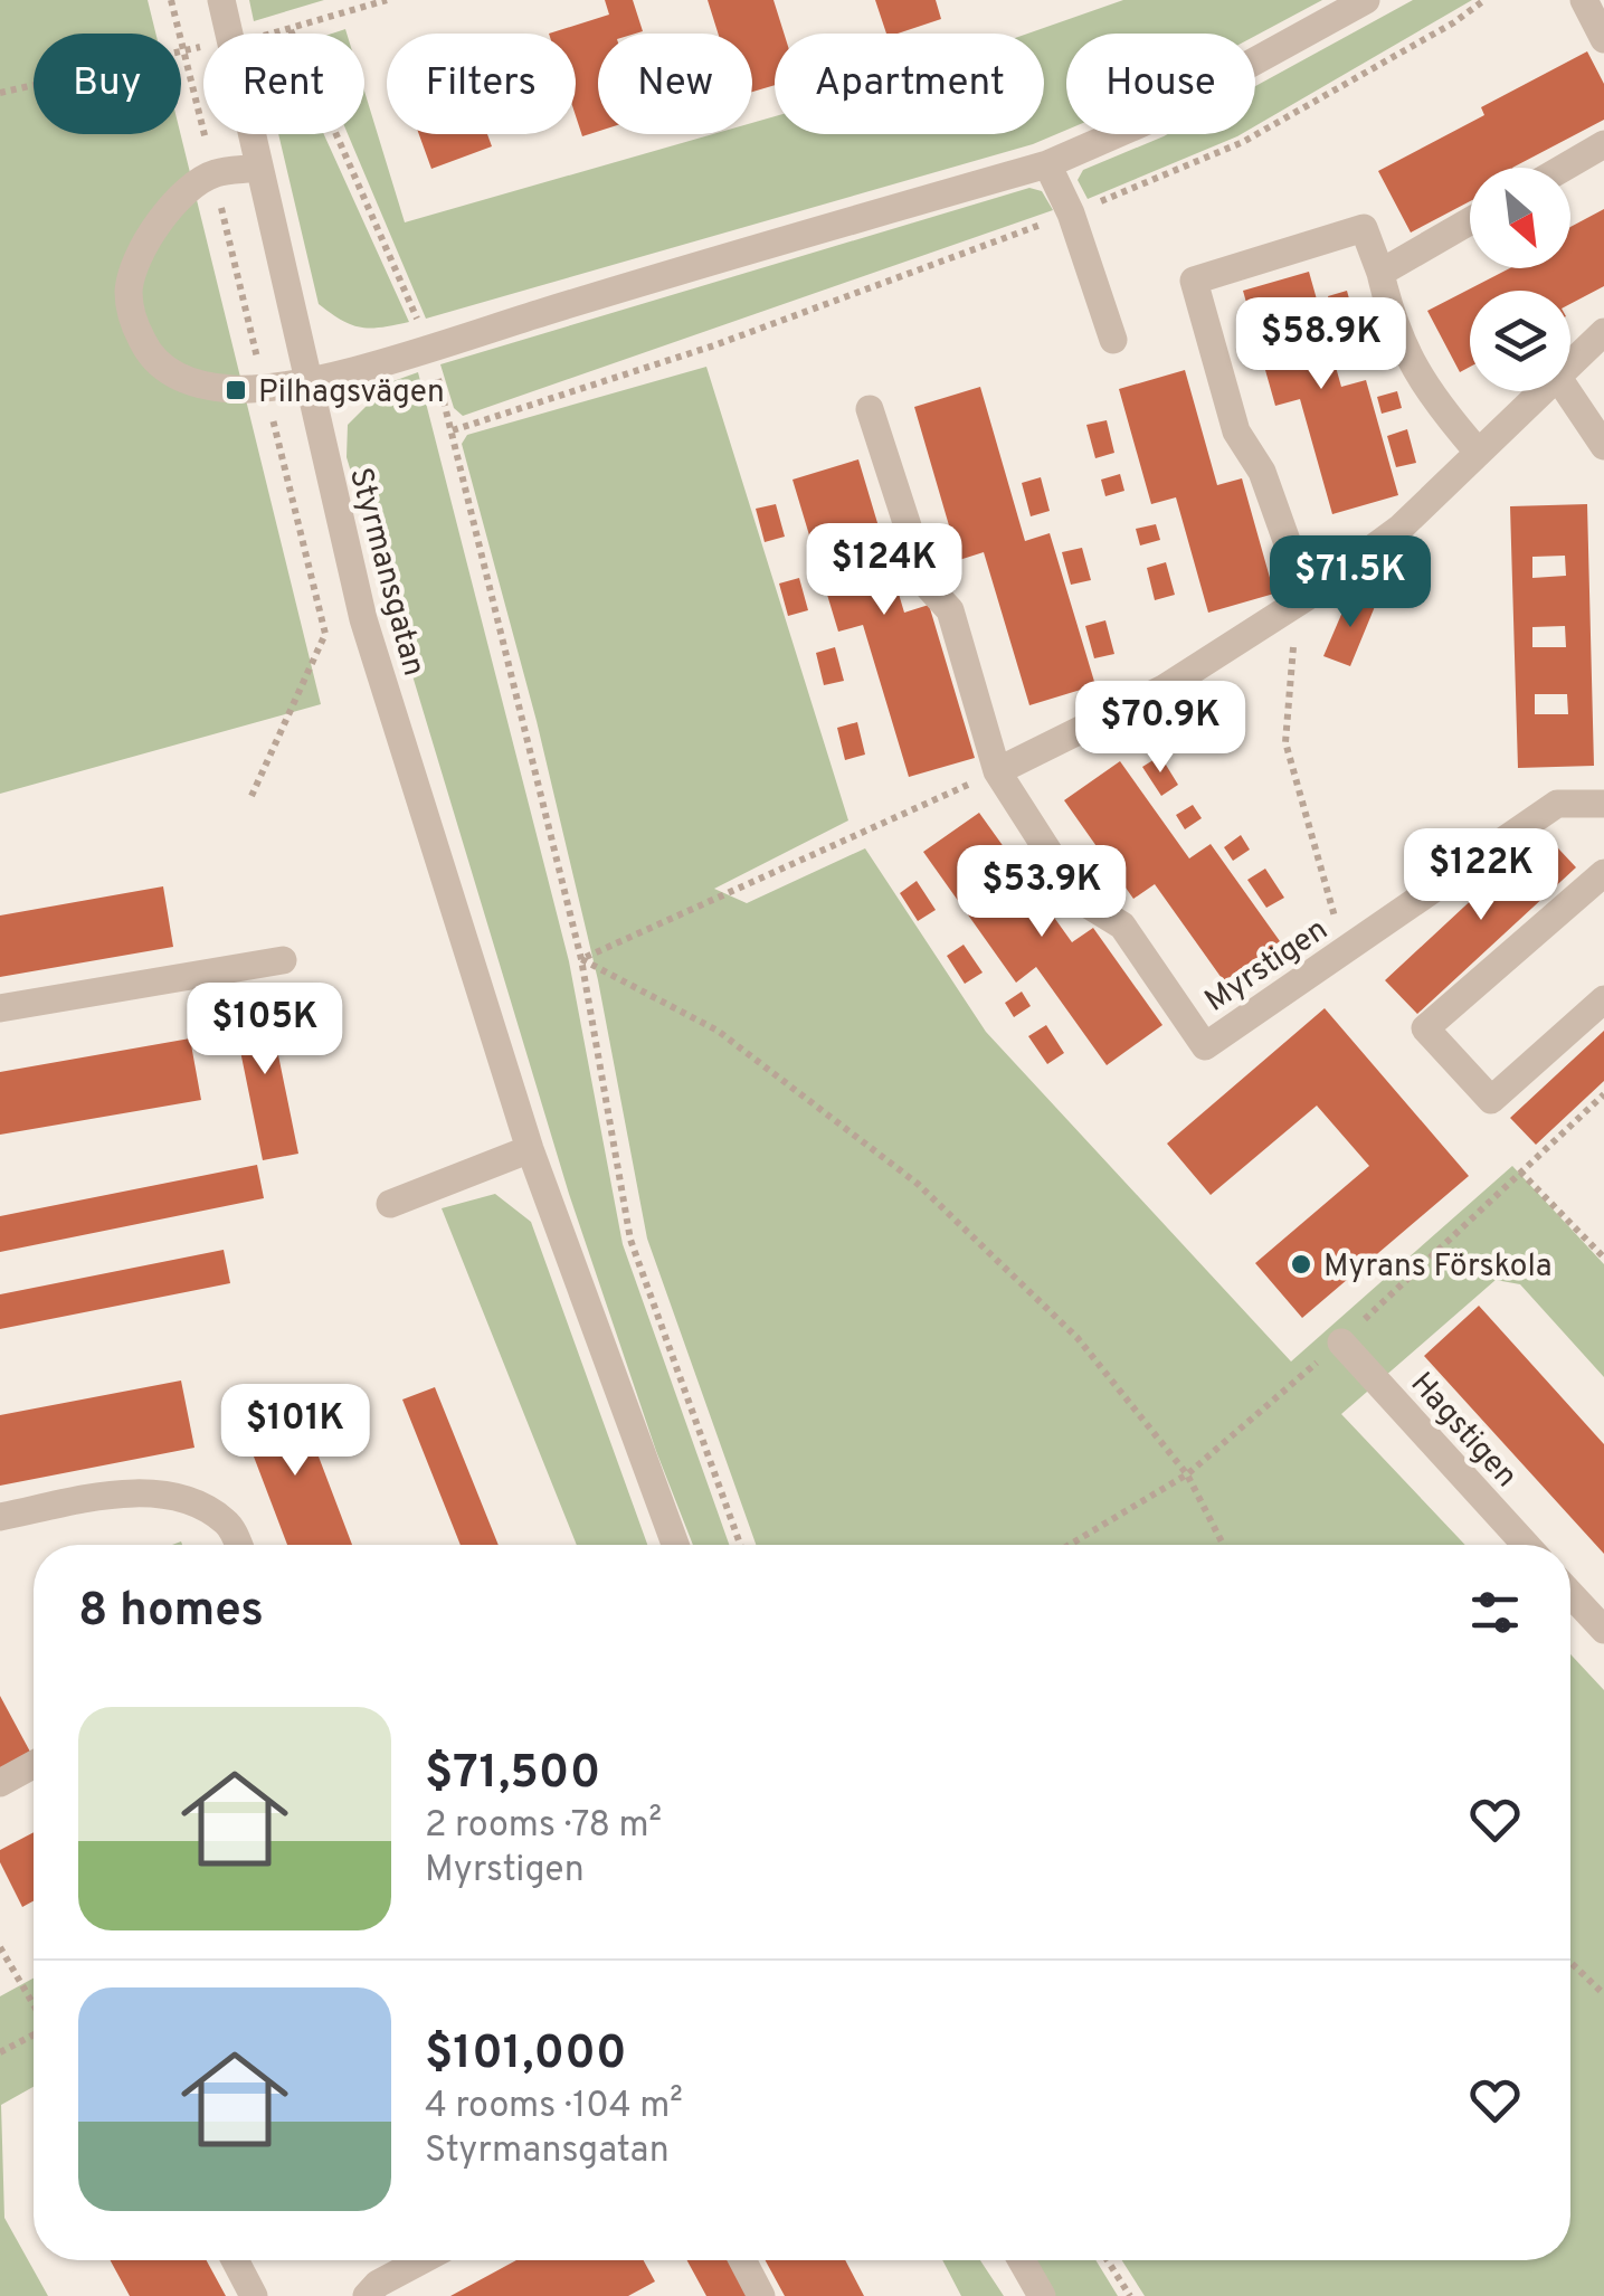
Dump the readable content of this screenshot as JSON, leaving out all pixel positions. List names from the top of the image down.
{
  "streets": {
    "street": ["Styrmansgatan", "Myrstigen", "Hagstigen"]
  },
  "places": {
    "transit": ["Pilhagsvägen"],
    "other": ["Myrans Förskola"]
  },
  "north": "bottom right",
  "page": {
    "chip": [
      "Buy",
      "Rent",
      "Filters",
      "New",
      "Apartment",
      "House"
    ],
    "price": [
      "$58.9K",
      "$124K",
      "$71.5K",
      "$70.9K",
      "$122K",
      "$53.9K",
      "$105K",
      "$101K"
    ],
    "heading": "8 homes",
    "list": [
      {
        "name": "$71,500",
        "note": "2 rooms · 78 m² · Myrstigen"
      },
      {
        "name": "$101,000",
        "note": "4 rooms · 104 m² · Styrmansgatan"
      }
    ]
  }
}
